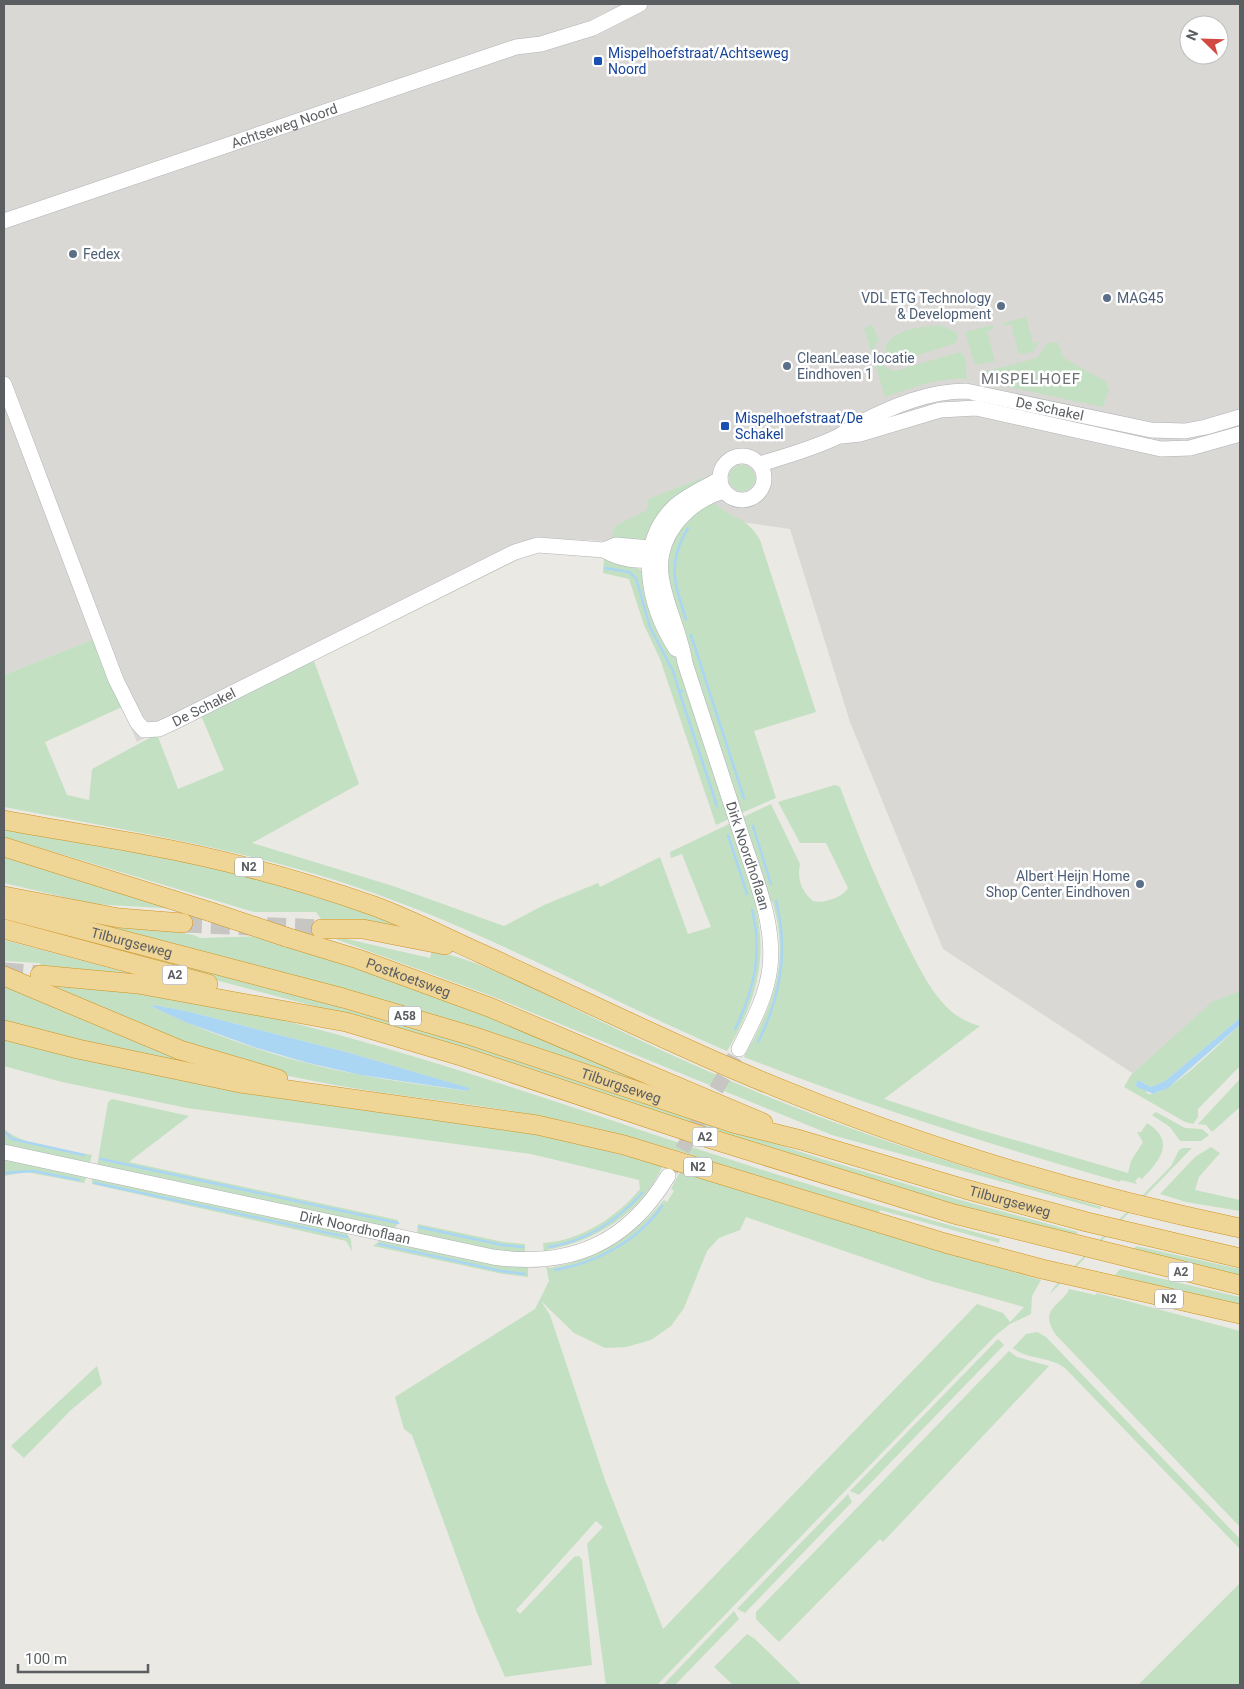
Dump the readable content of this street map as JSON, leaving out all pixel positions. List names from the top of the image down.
{
  "streets": {
    "highway": [
      "N2",
      "Tilburgseweg",
      "A2",
      "Postkoetsweg",
      "A58"
    ],
    "street": ["Achtseweg Noord", "De Schakel", "Dirk Noordhoflaan"]
  },
  "crossings": [
    ["De Schakel", "Dirk Noordhoflaan"],
    ["Tilburgseweg", "A2"],
    ["Tilburgseweg", "Postkoetsweg"]
  ],
  "districts": ["MISPELHOEF"],
  "places": {
    "transit": ["Mispelhoefstraat/Achtseweg Noord", "Mispelhoefstraat/De Schakel"],
    "other": [
      "Fedex",
      "MAG45",
      "VDL ETG Technology & Development",
      "CleanLease locatie Eindhoven 1",
      "Albert Heijn Home Shop Center Eindhoven"
    ]
  },
  "scale_bar": "100 m",
  "north": "top left"
}
